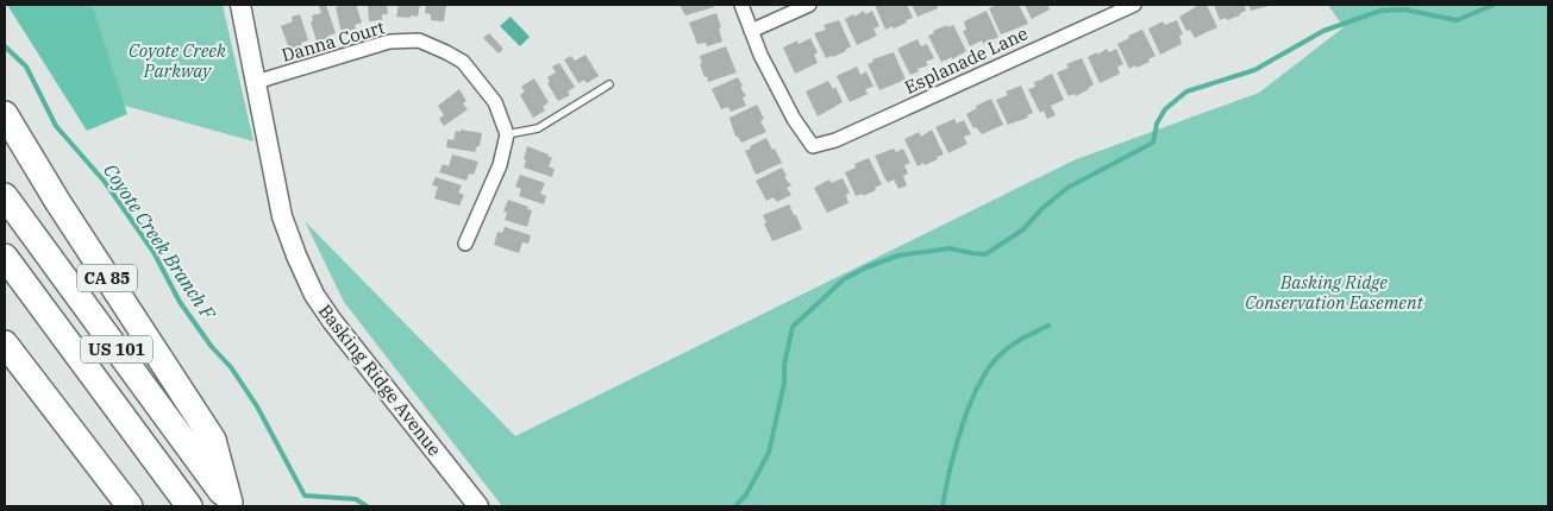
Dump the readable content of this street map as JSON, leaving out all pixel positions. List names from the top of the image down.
{
  "streets": {
    "highway": ["CA 85", "US 101"],
    "street": ["Danna Court", "Esplanade Lane", "Basking Ridge Avenue"]
  },
  "crossings": [
    ["Danna Court", "Basking Ridge Avenue"],
    ["CA 85", "US 101"]
  ],
  "water": ["Coyote Creek Branch F"],
  "parks": ["Coyote Creek Parkway", "Basking Ridge Conservation Easement"]
}
